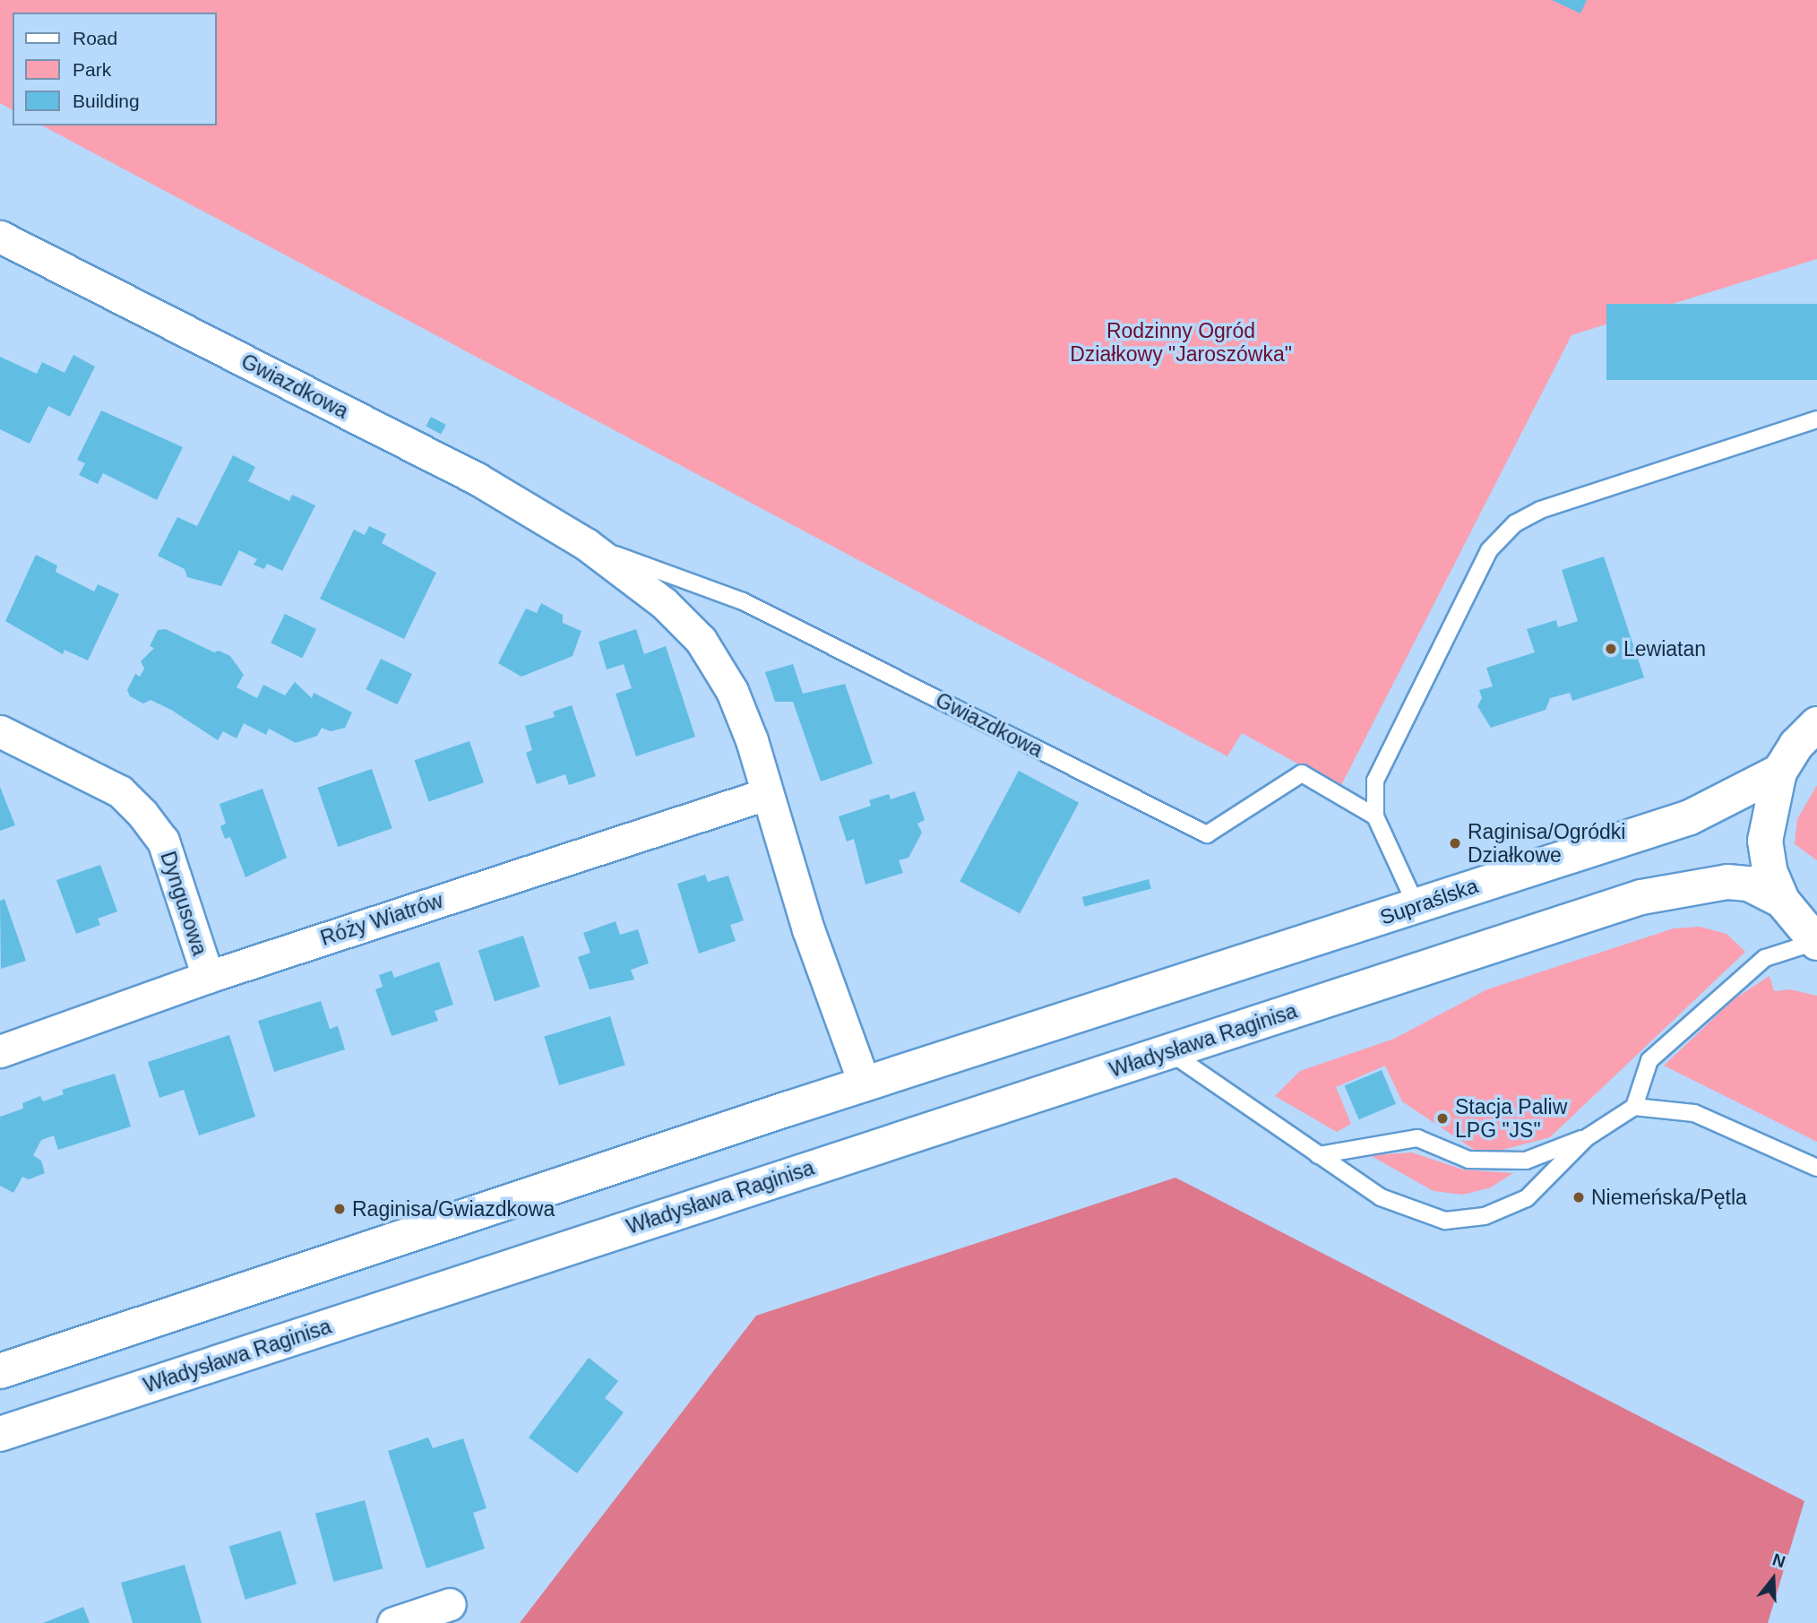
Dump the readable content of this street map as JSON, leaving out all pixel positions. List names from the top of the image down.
{
  "streets": {
    "main road": ["Supraślska", "Władysława Raginisa"],
    "street": ["Gwiazdkowa", "Dyngusowa", "Róży Wiatrów"]
  },
  "crossings": [
    ["Gwiazdkowa", "Supraślska"],
    ["Gwiazdkowa", "Róży Wiatrów"],
    ["Dyngusowa", "Róży Wiatrów"]
  ],
  "parks": ["Rodzinny Ogród Działkowy \"Jaroszówka\""],
  "places": [
    "Lewiatan",
    "Raginisa/Ogródki Działkowe",
    "Stacja Paliw LPG \"JS\"",
    "Niemeńska/Pętla",
    "Raginisa/Gwiazdkowa"
  ],
  "legend": ["Road", "Park", "Building"],
  "north": "top"
}
